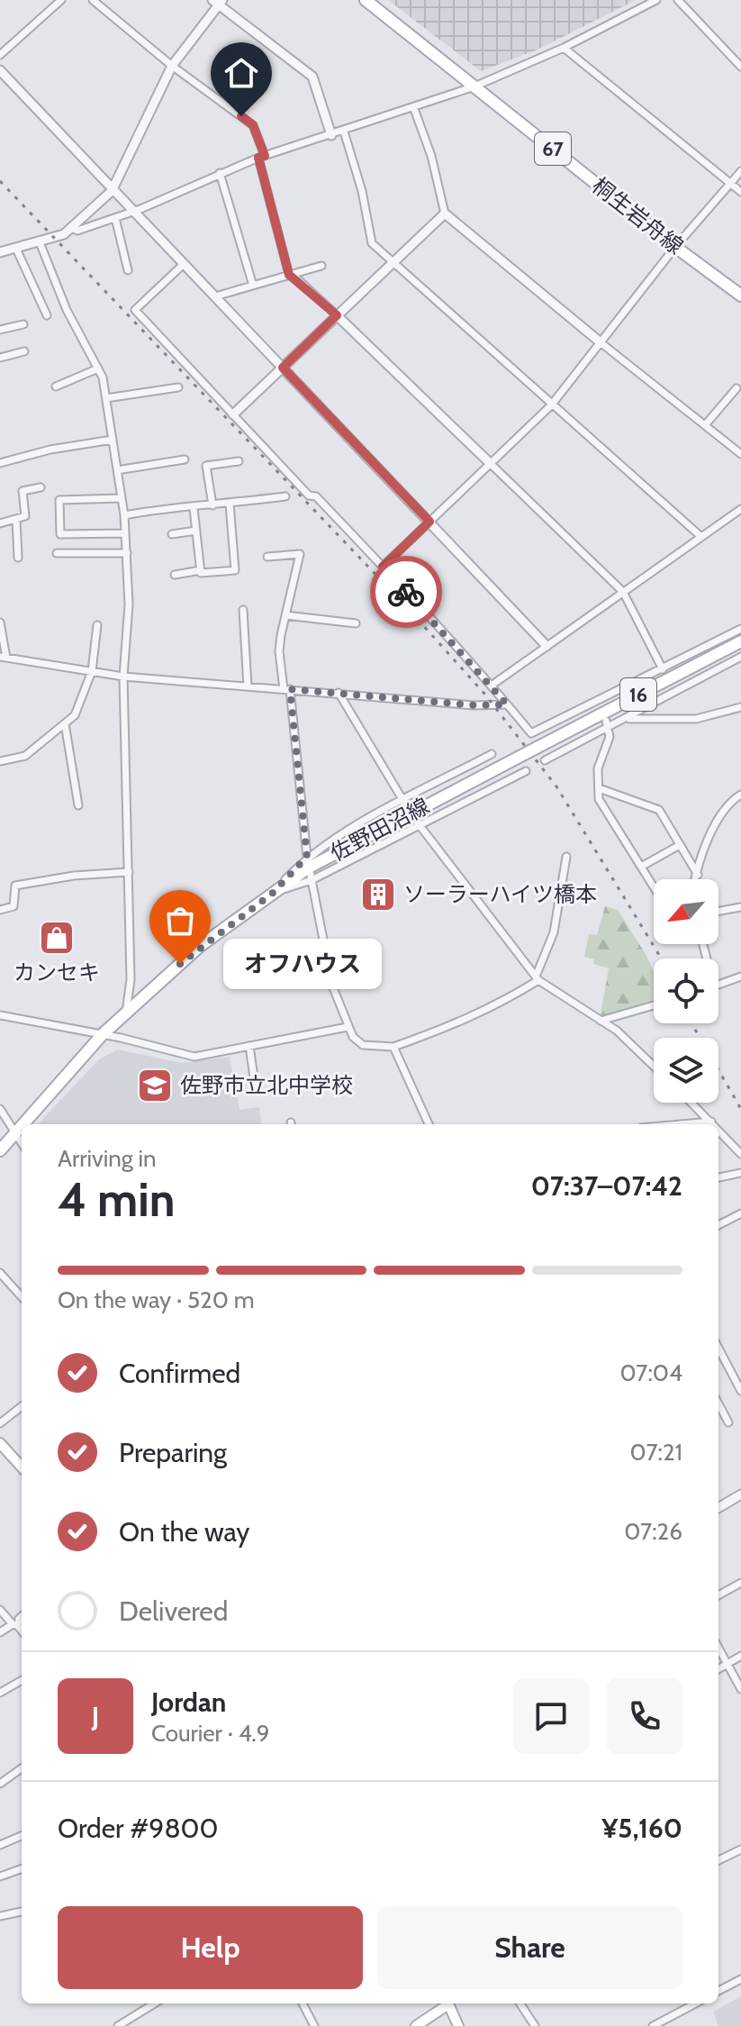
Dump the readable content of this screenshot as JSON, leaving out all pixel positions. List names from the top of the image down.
{
  "streets": {
    "main road": [
      "67",
      "桐生岩舟線",
      "16",
      "佐野田沼線"
    ]
  },
  "places": {
    "building": ["ソーラーハイツ橋本"],
    "shop": ["カンセキ"],
    "other": ["オフハウス"],
    "school or university": ["佐野市立北中学校"]
  },
  "north": "bottom left",
  "page": {
    "bubble": "オフハウス",
    "heading": ["4 min", "Arriving in", "07:37–07:42"],
    "panel": [
      "Jordan",
      "Courier · 4.9",
      "Order #9800",
      "¥5,160"
    ],
    "bar": "On the way · 520 m",
    "list": [
      ["Confirmed", "07:04"],
      ["Preparing", "07:21"],
      ["On the way", "07:26"],
      "Delivered"
    ],
    "round": "J",
    "buttons": ["Help", "Share"]
  }
}
